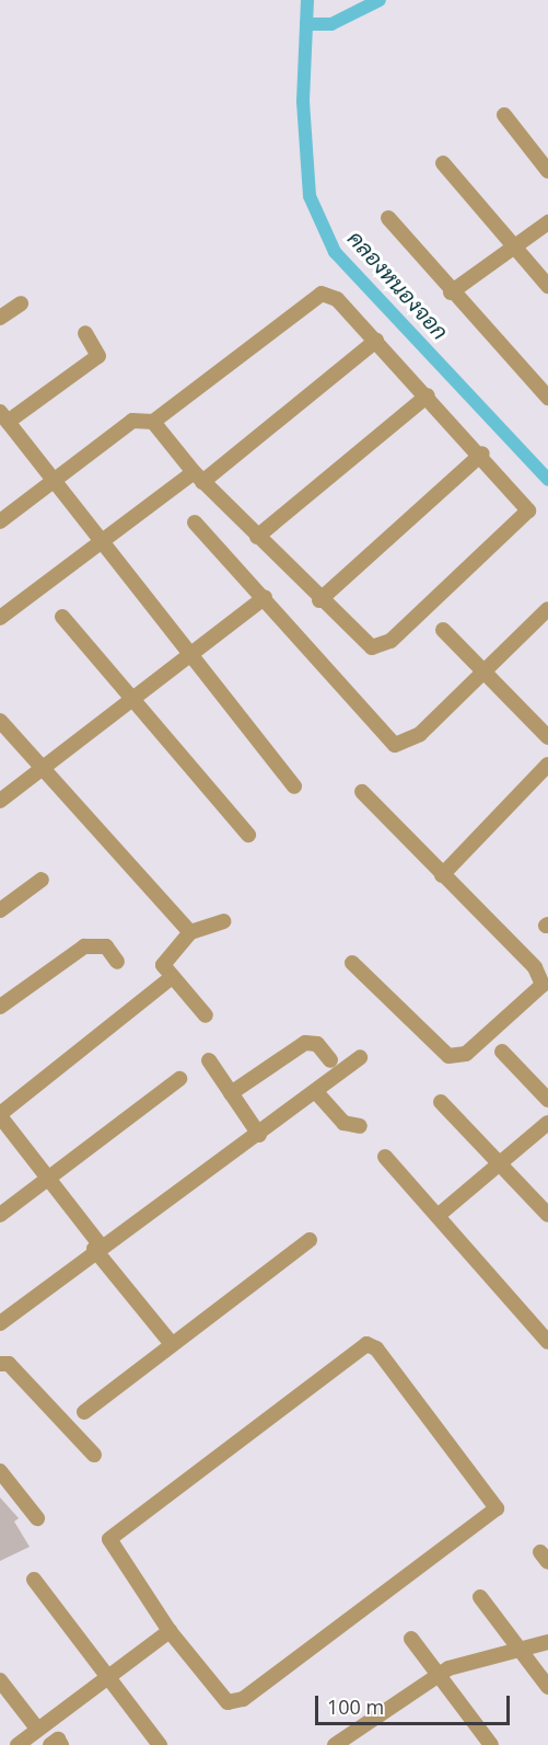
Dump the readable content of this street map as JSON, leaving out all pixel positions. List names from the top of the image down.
{
  "water": ["คลองหนองจอก"],
  "scale_bar": "100 m"
}
